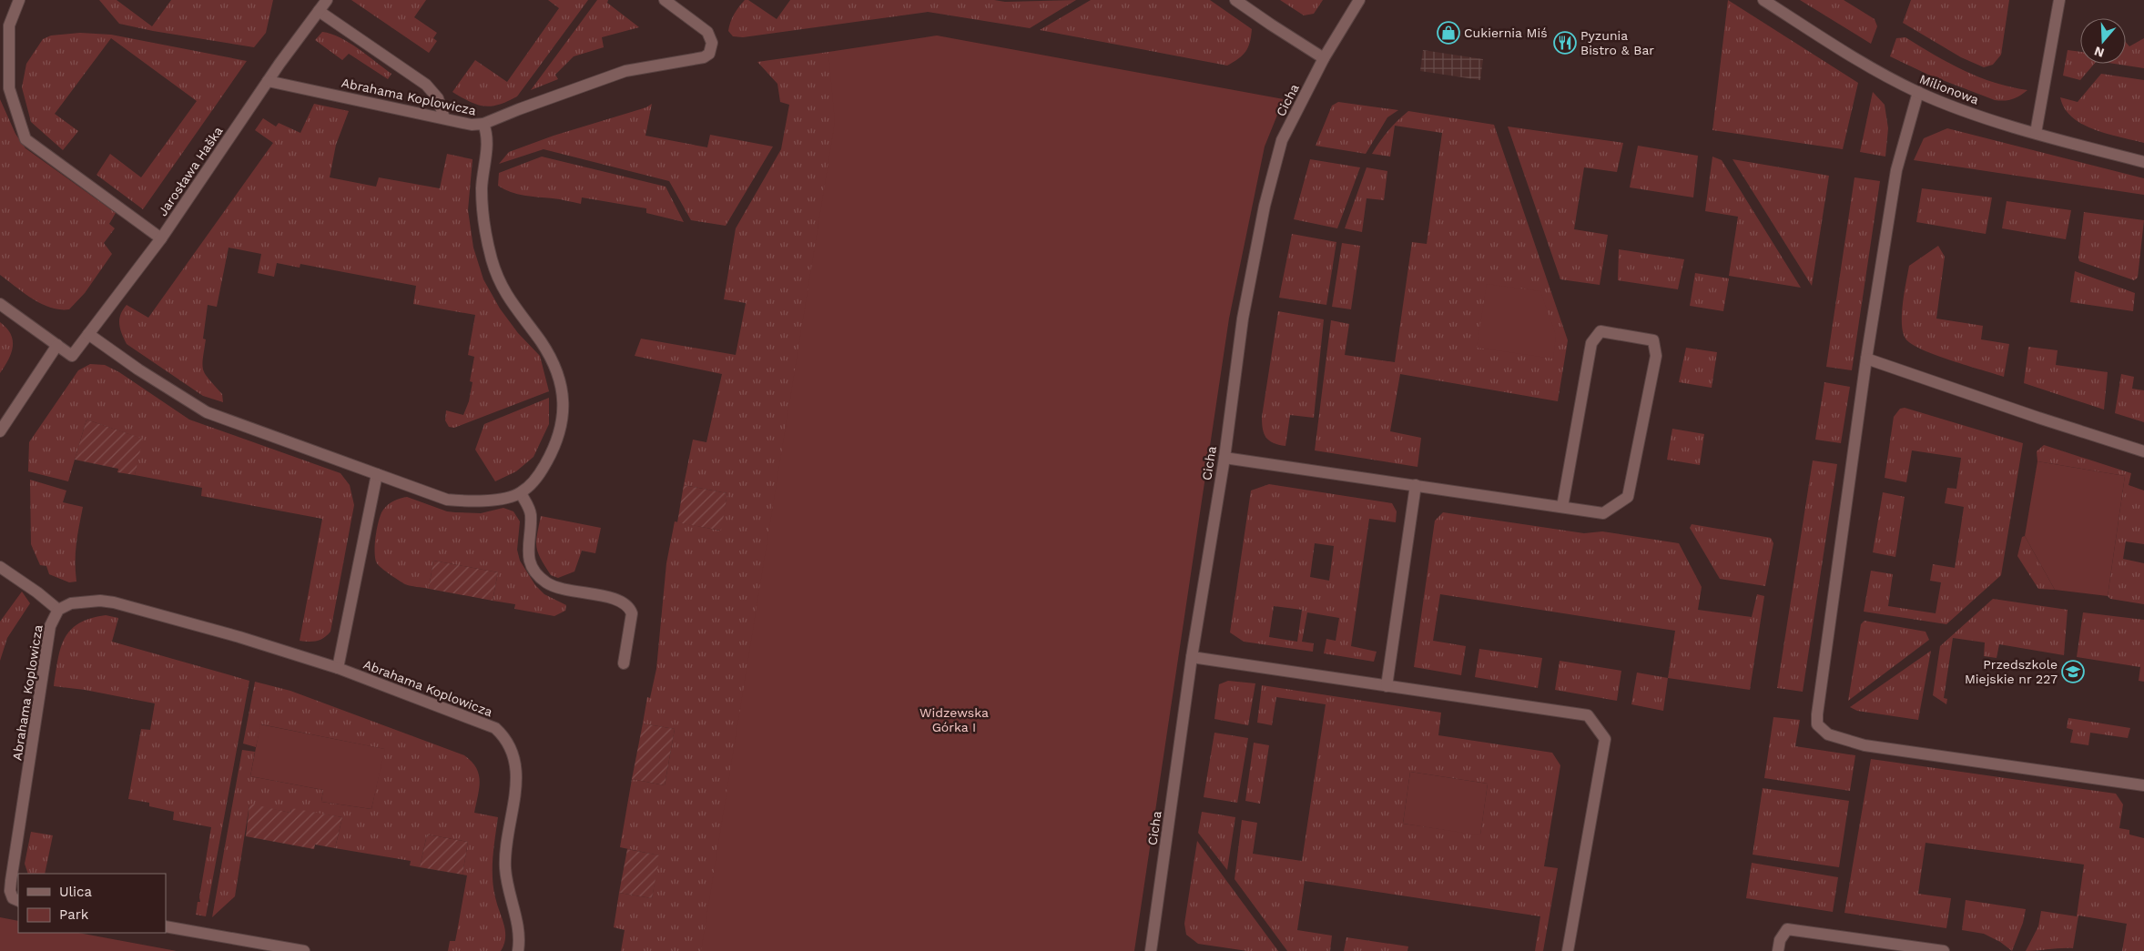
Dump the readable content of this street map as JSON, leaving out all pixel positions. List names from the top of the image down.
{
  "streets": {
    "street": [
      "Milionowa",
      "Abrahama Koplowicza",
      "Cicha",
      "Jarosława Haška"
    ]
  },
  "crossings": [
    ["Abrahama Koplowicza", "Jarosława Haška"]
  ],
  "parks": ["Widzewska Górka I"],
  "places": {
    "shop": ["Cukiernia Miś"],
    "restaurant": ["Pyzunia Bistro & Bar"],
    "school or university": ["Przedszkole Miejskie nr 227"]
  },
  "legend": ["Ulica", "Park"],
  "north": "bottom"
}
